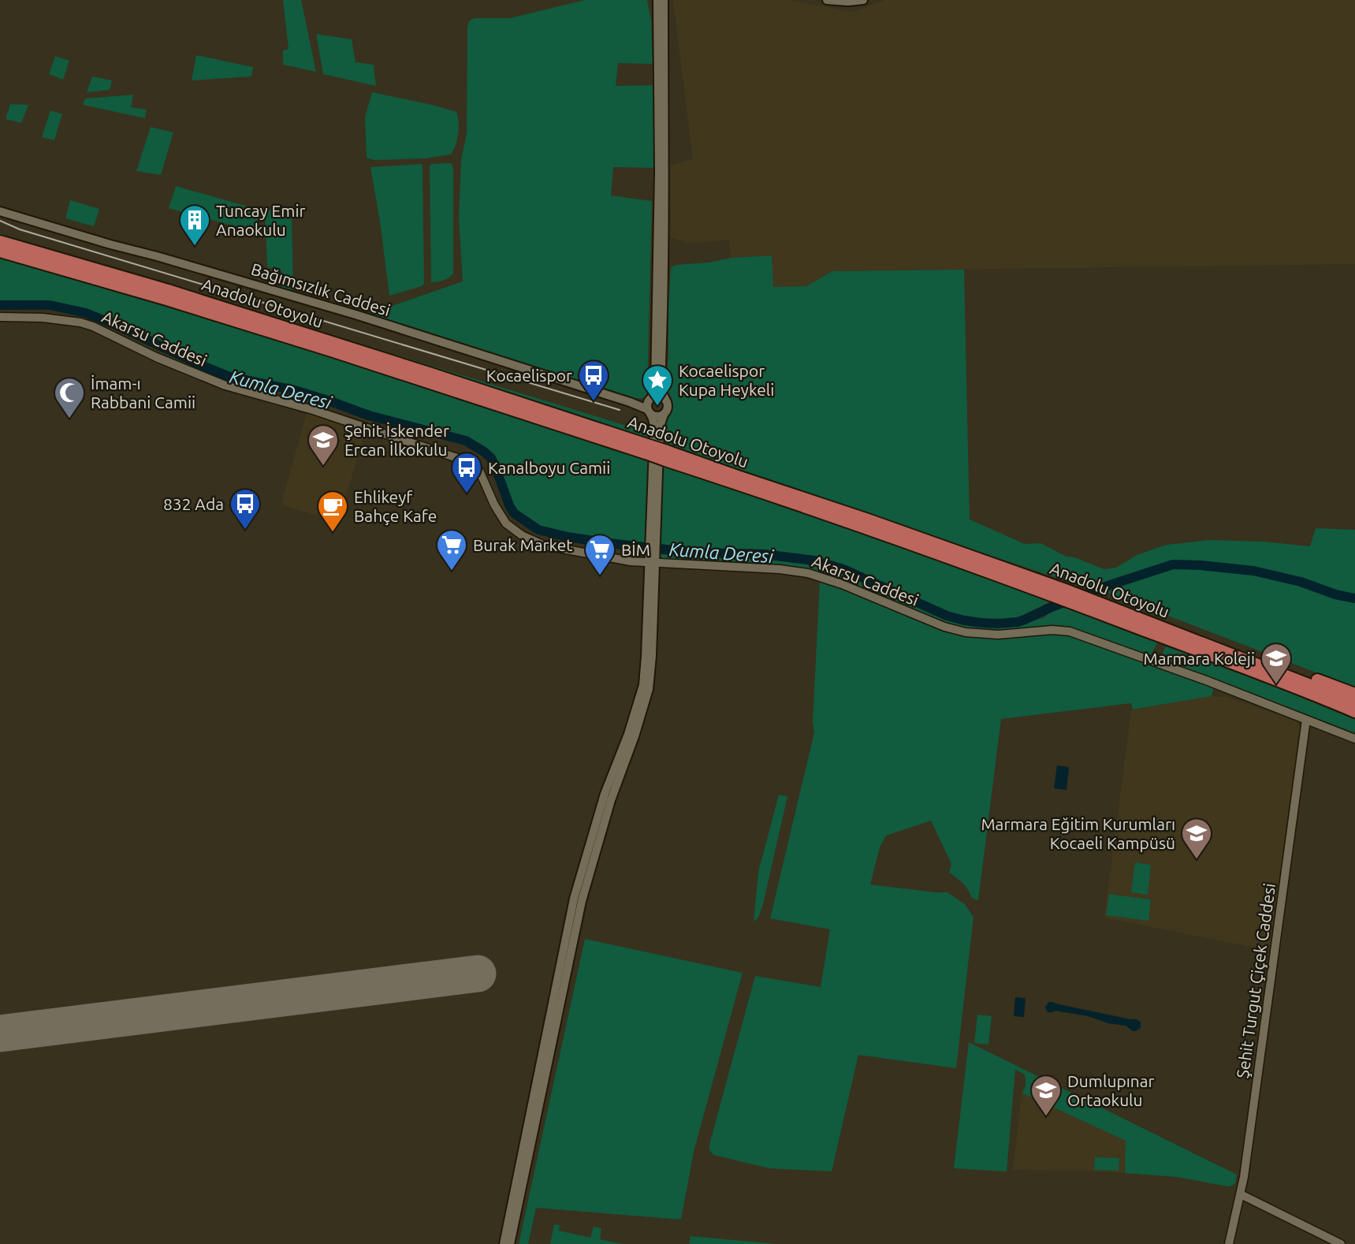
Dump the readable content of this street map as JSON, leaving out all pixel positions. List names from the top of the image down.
{
  "streets": {
    "highway": ["Anadolu Otoyolu"],
    "main road": ["Bağımsızlık Caddesi"],
    "street": ["Akarsu Caddesi", "Şehit Turgut Çiçek Caddesi"]
  },
  "crossings": [
    ["Akarsu Caddesi", "Şehit Turgut Çiçek Caddesi"]
  ],
  "water": ["Kumla Deresi"],
  "places": {
    "building": ["Tuncay Emir Anaokulu"],
    "bus stop": ["Kocaelispor", "Kanalboyu Camii", "832 Ada"],
    "place": ["Kocaelispor Kupa Heykeli"],
    "mosque": ["İmam-ı Rabbani Camii"],
    "school or university": [
      "Şehit İskender Ercan İlkokulu",
      "Marmara Koleji",
      "Marmara Eğitim Kurumları Kocaeli Kampüsü",
      "Dumlupınar Ortaokulu"
    ],
    "cafe": ["Ehlikeyf Bahçe Kafe"],
    "supermarket": ["Burak Market", "BİM"]
  }
}
